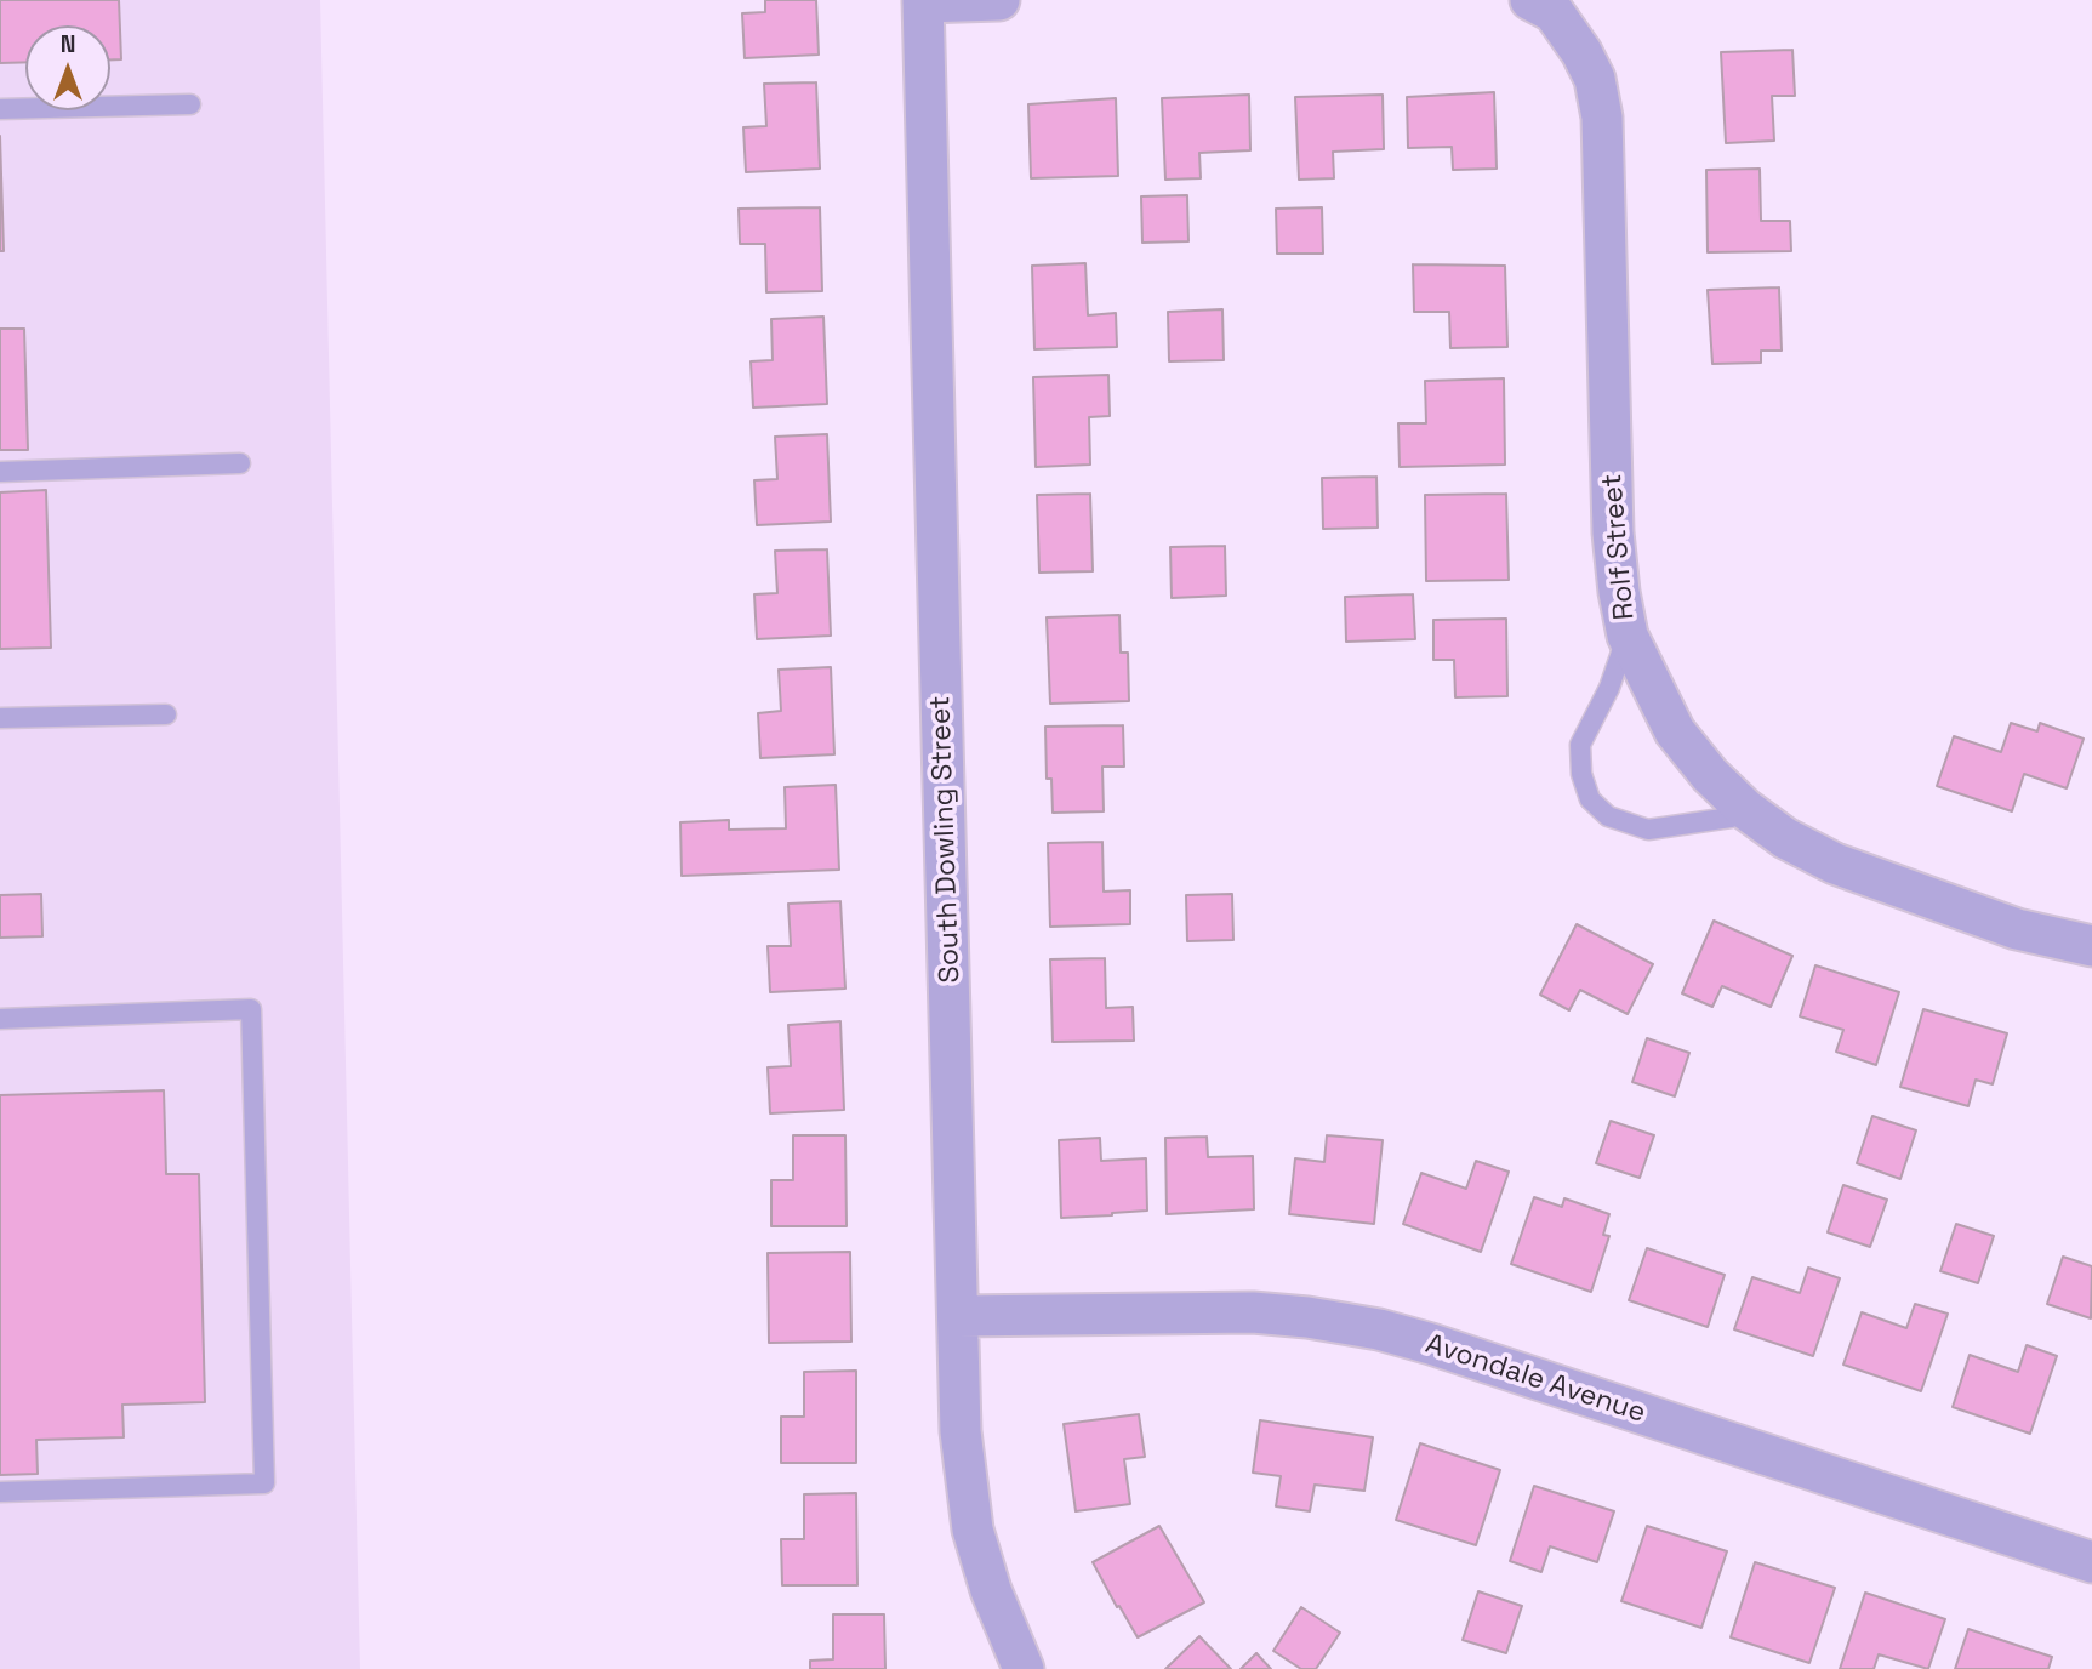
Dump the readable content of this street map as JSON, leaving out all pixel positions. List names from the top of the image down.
{
  "streets": {
    "street": ["Rolf Street", "South Dowling Street", "Avondale Avenue"]
  },
  "crossings": [
    ["South Dowling Street", "Avondale Avenue"]
  ],
  "north": "top"
}
